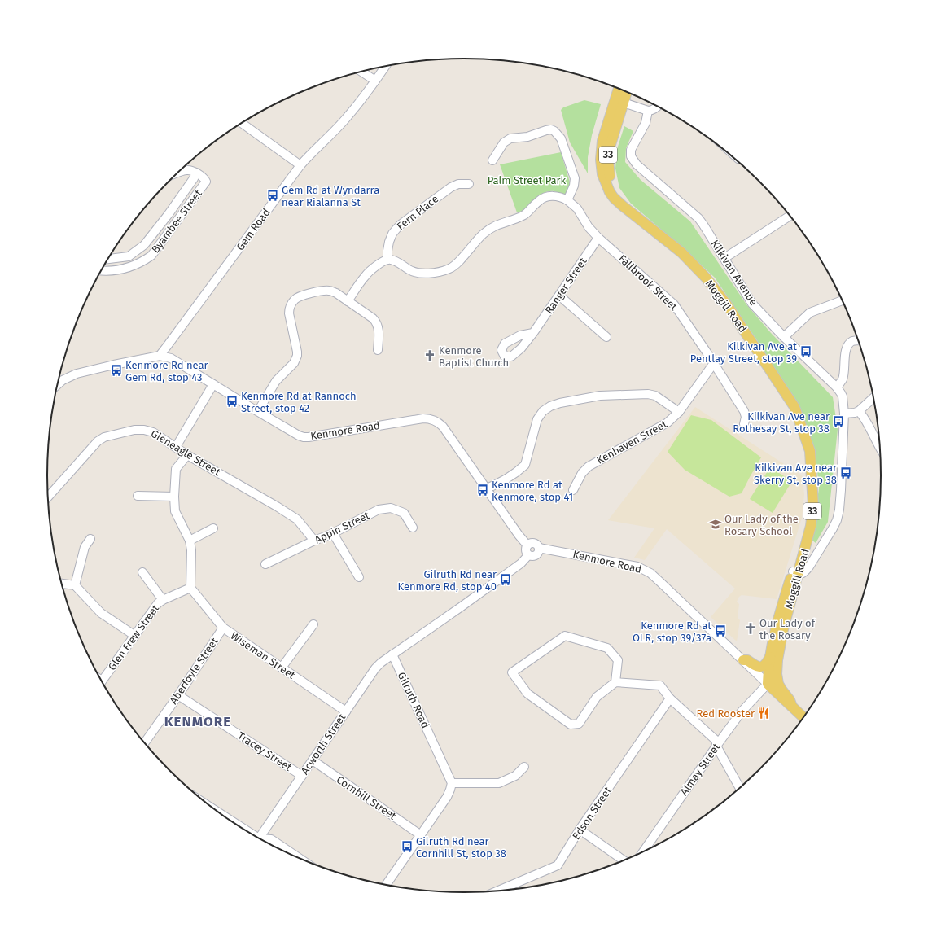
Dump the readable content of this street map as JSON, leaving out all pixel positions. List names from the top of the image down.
{
  "streets": {
    "main road": ["33", "Moggill Road"],
    "street": [
      "Fern Place",
      "Byambee Street",
      "Gem Road",
      "Kilkivan Avenue",
      "Fallbrook Street",
      "Ranger Street",
      "Kenmore Road",
      "Kenhaven Street",
      "Gleneagle Street",
      "Appin Street",
      "Glen Frew Street",
      "Wiseman Street",
      "Aberfoyle Street",
      "Gilruth Road",
      "Acworth Street",
      "Tracey Street",
      "Almay Street",
      "Cornhill Street",
      "Edson Street"
    ]
  },
  "crossings": [
    ["Gem Road", "Kenmore Road"],
    ["Kilkivan Avenue", "Moggill Road"],
    ["Fallbrook Street", "Ranger Street"],
    ["Fallbrook Street", "Kenhaven Street"],
    ["Moggill Road", "Kenmore Road"],
    ["Moggill Road", "Almay Street"],
    ["Kenmore Road", "Almay Street"],
    ["Gleneagle Street", "Appin Street"],
    ["Glen Frew Street", "Wiseman Street"],
    ["Wiseman Street", "Aberfoyle Street"],
    ["Wiseman Street", "Acworth Street"],
    ["Aberfoyle Street", "Tracey Street"],
    ["Gilruth Road", "Acworth Street"],
    ["Acworth Street", "Tracey Street"],
    ["Acworth Street", "Cornhill Street"]
  ],
  "districts": ["KENMORE"],
  "parks": ["Palm Street Park"],
  "places": {
    "bus stop": [
      "Gem Rd at Wyndarra near Rialanna St",
      "Kilkivan Ave at Pentlay Street, stop 39",
      "Kenmore Rd near Gem Rd, stop 43",
      "Kenmore Rd at Rannoch Street, stop 42",
      "Kilkivan Ave near Rothesay St, stop 38",
      "Kilkivan Ave near Skerry St, stop 38",
      "Kenmore Rd at Kenmore, stop 41",
      "Gilruth Rd near Kenmore Rd, stop 40",
      "Kenmore Rd at OLR, stop 39/37a",
      "Gilruth Rd near Cornhill St, stop 38"
    ],
    "church": ["Kenmore Baptist Church", "Our Lady of the Rosary"],
    "school or university": ["Our Lady of the Rosary School"],
    "restaurant": ["Red Rooster"]
  }
}
